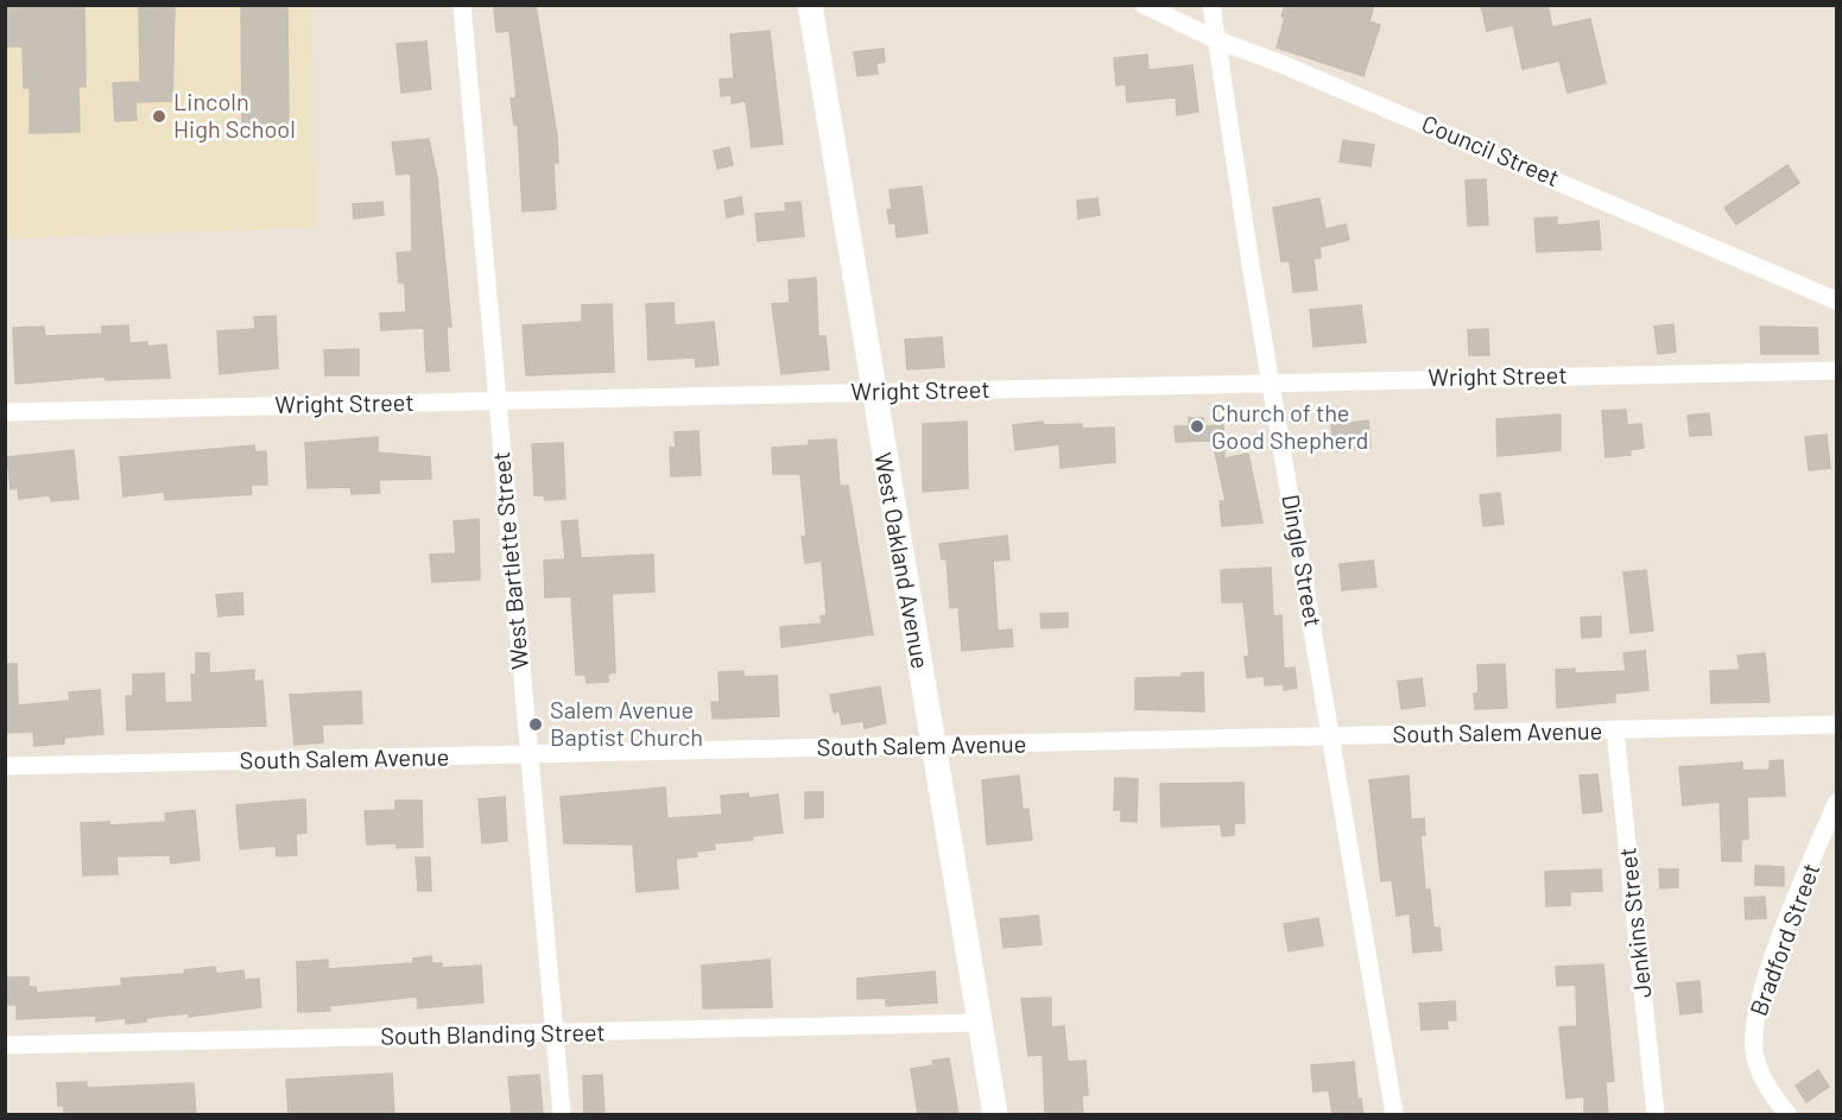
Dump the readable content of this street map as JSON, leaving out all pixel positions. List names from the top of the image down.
{
  "streets": {
    "street": [
      "Council Street",
      "Wright Street",
      "West Bartlette Street",
      "West Oakland Avenue",
      "Dingle Street",
      "South Salem Avenue",
      "Jenkins Street",
      "Bradford Street",
      "South Blanding Street"
    ]
  },
  "crossings": [
    ["Council Street", "Dingle Street"],
    ["Wright Street", "West Bartlette Street"],
    ["Wright Street", "West Oakland Avenue"],
    ["Wright Street", "Dingle Street"],
    ["West Bartlette Street", "South Salem Avenue"],
    ["West Bartlette Street", "South Blanding Street"],
    ["West Oakland Avenue", "South Salem Avenue"],
    ["West Oakland Avenue", "South Blanding Street"],
    ["Dingle Street", "South Salem Avenue"],
    ["South Salem Avenue", "Jenkins Street"]
  ],
  "places": ["Lincoln High School", "Church of the Good Shepherd", "Salem Avenue Baptist Church"]
}
